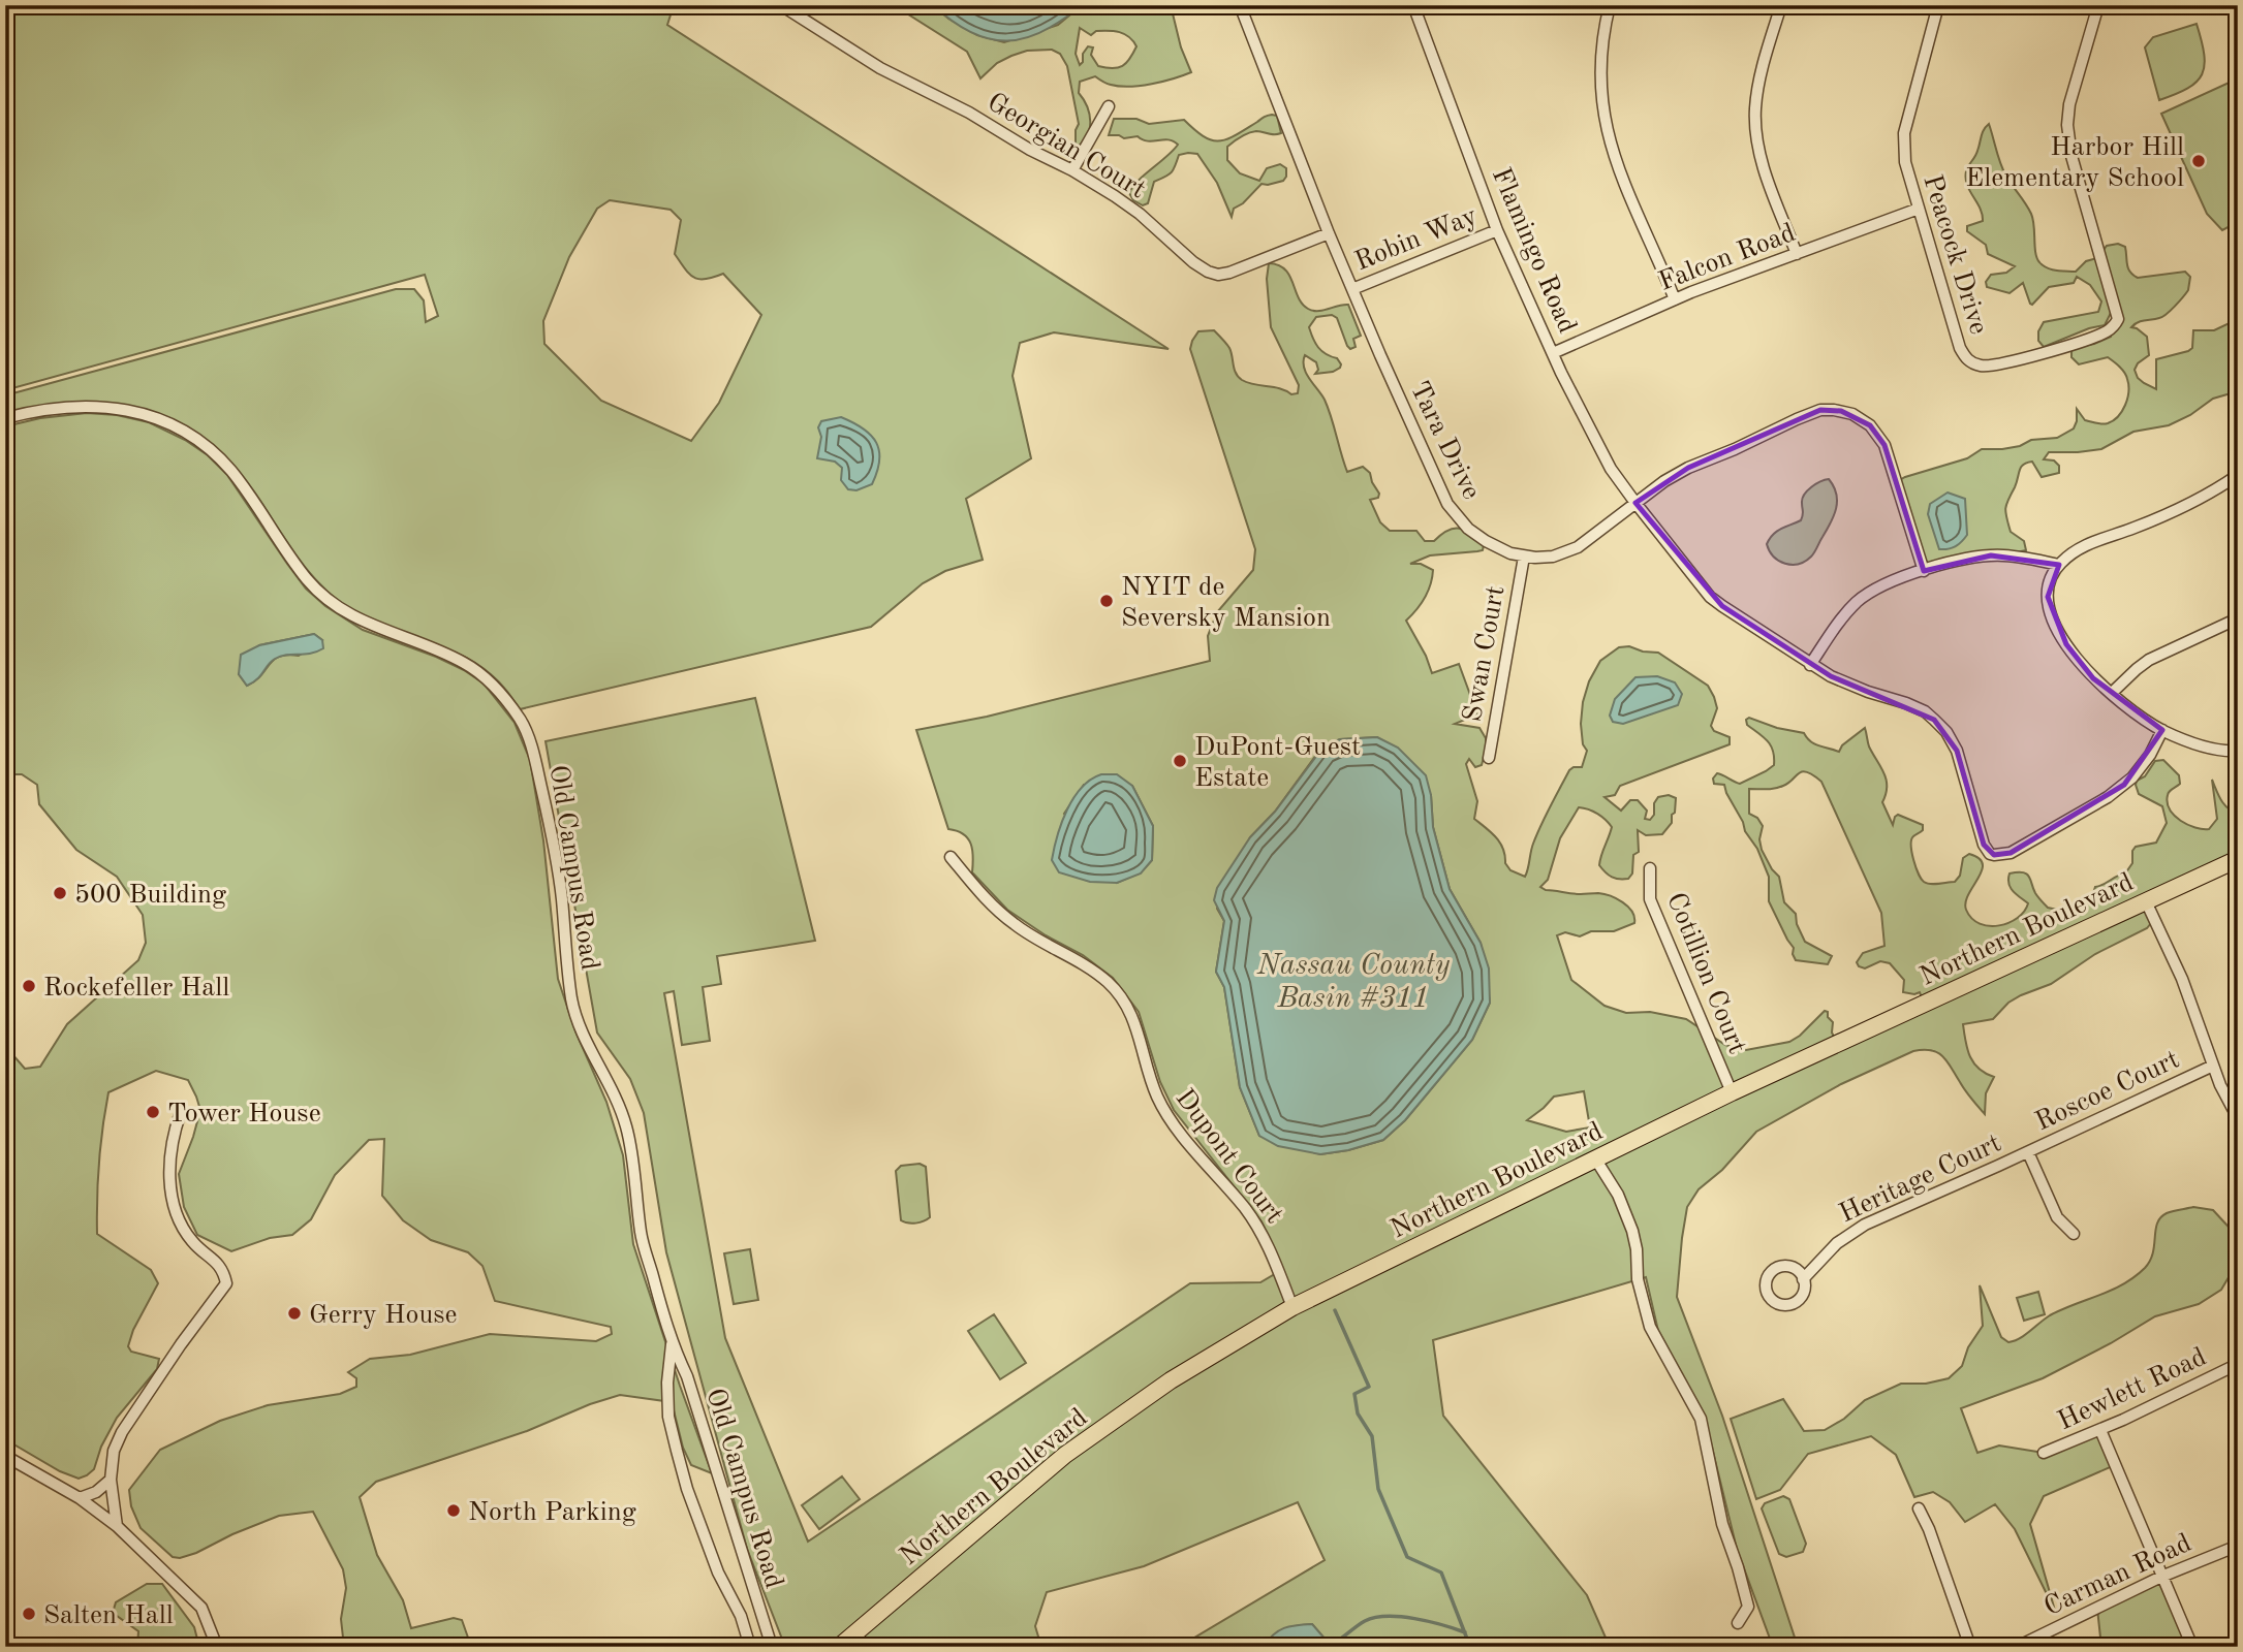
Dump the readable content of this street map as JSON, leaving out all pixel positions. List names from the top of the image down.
{
  "streets": {
    "main road": ["Northern Boulevard"],
    "street": [
      "Georgian Court",
      "Robin Way",
      "Flamingo Road",
      "Peacock Drive",
      "Falcon Road",
      "Tara Drive",
      "Swan Court",
      "Old Campus Road",
      "Cotillion Court",
      "Roscoe Court",
      "Dupont Court",
      "Heritage Court",
      "Hewlett Road",
      "Carman Road"
    ]
  },
  "crossings": [
    ["Georgian Court", "Tara Drive"],
    ["Robin Way", "Flamingo Road"],
    ["Robin Way", "Tara Drive"],
    ["Flamingo Road", "Falcon Road"],
    ["Flamingo Road", "Tara Drive"],
    ["Peacock Drive", "Falcon Road"],
    ["Tara Drive", "Swan Court"],
    ["Northern Boulevard", "Cotillion Court"],
    ["Northern Boulevard", "Dupont Court"],
    ["Roscoe Court", "Heritage Court"]
  ],
  "water": ["Nassau County Basin #311"],
  "places": [
    "Harbor Hill Elementary School",
    "NYIT de Seversky Mansion",
    "DuPont-Guest Estate",
    "500 Building",
    "Rockefeller Hall",
    "Tower House",
    "Gerry House",
    "North Parking",
    "Salten Hall"
  ]
}
